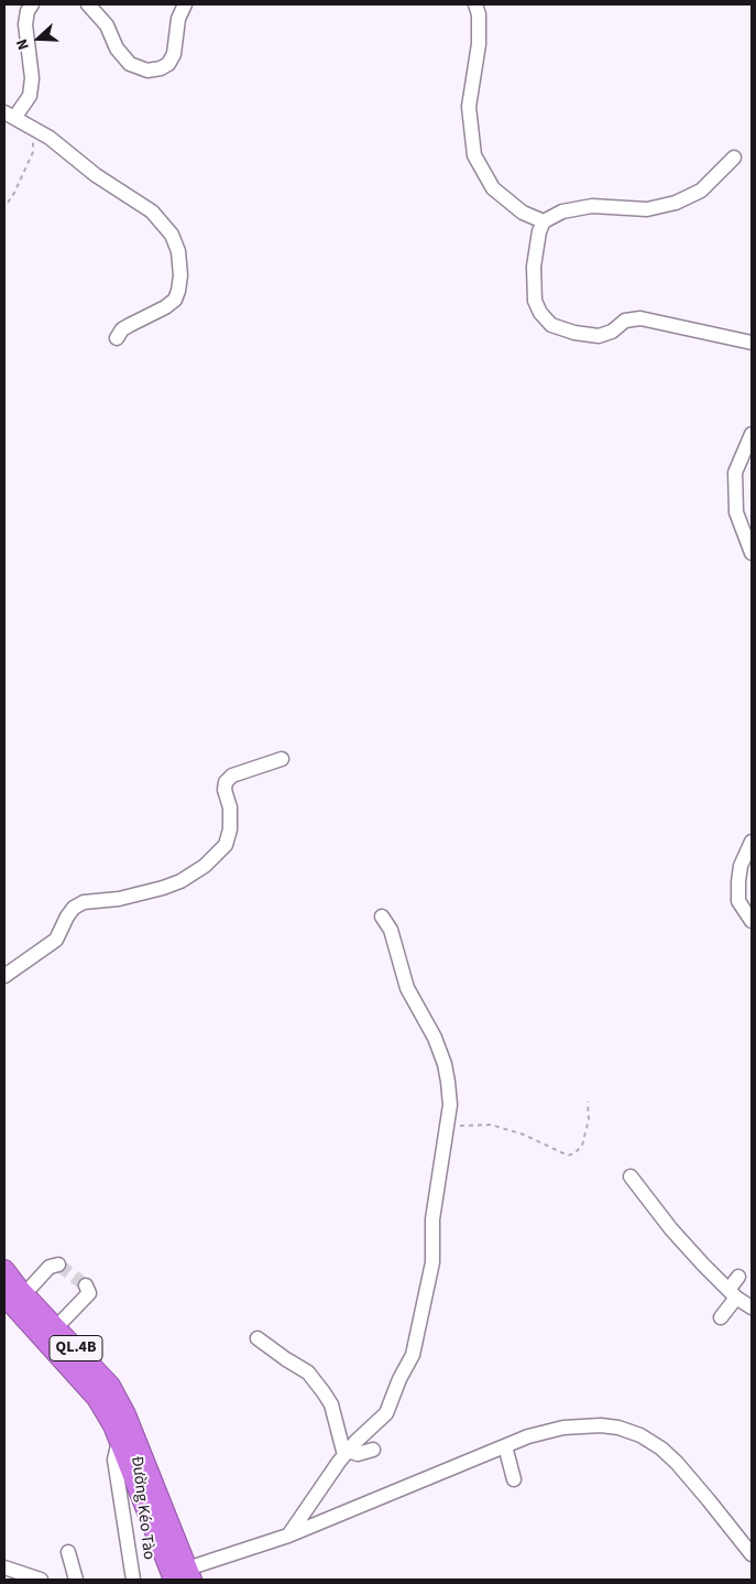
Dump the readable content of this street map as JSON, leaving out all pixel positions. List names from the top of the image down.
{
  "streets": {
    "highway": ["QL.4B"],
    "street": ["Đường Kéo Tào"]
  },
  "crossings": [
    ["QL.4B", "Đường Kéo Tào"]
  ],
  "north": "left"
}
